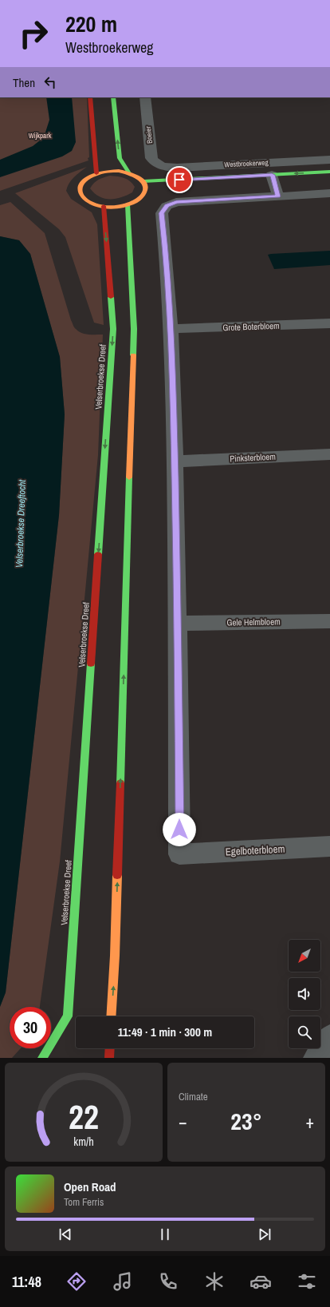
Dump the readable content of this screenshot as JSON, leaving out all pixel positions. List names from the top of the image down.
{
  "streets": {
    "main road": ["Westbroekerweg", "Velserbroekse Dreef"],
    "street": [
      "Boeier",
      "Grote Boterbloem",
      "Pinksterbloem",
      "Gele Helmbloem",
      "Egelboterbloem"
    ]
  },
  "crossings": [
    ["Boeier", "Westbroekerweg"],
    ["Westbroekerweg", "Grote Boterbloem"],
    ["Gele Helmbloem", "Egelboterbloem"]
  ],
  "water": ["Velserbroekse Dreeftocht"],
  "parks": ["Wijkpark"],
  "north": "bottom left",
  "page": {
    "turn": ["220 m", "Westbroekerweg"],
    "then": "Then",
    "limit": "30",
    "trip": "11:49 · 1 min · 300 m",
    "tile": "Climate",
    "heat": ["−", "23°", "+"],
    "song": ["Open Road", "Tom Ferris"],
    "tabs": "11:48",
    "gauge": ["22", "km/h"]
  }
}
